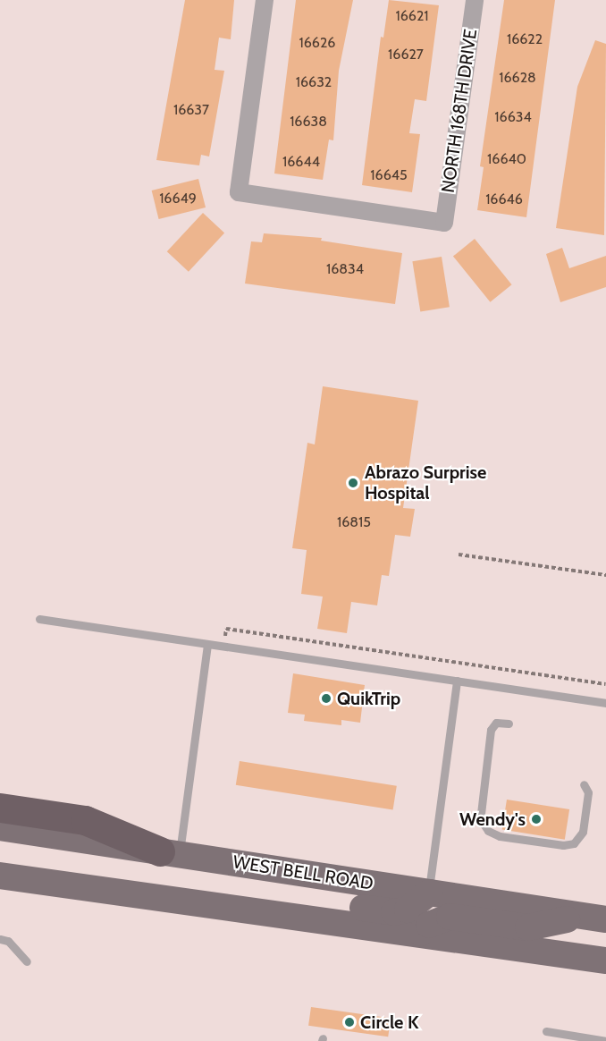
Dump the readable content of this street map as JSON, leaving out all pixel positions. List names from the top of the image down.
{
  "streets": {
    "main road": ["WEST BELL ROAD"],
    "street": ["NORTH 168TH DRIVE"]
  },
  "places": [
    "Abrazo Surprise Hospital",
    "QuikTrip",
    "Wendy's",
    "Circle K"
  ],
  "house_numbers": [
    "16621",
    "16622",
    "16626",
    "16627",
    "16628",
    "16632",
    "16637",
    "16634",
    "16638",
    "16640",
    "16644",
    "16645",
    "16649",
    "16646",
    "16834",
    "16815"
  ]
}
